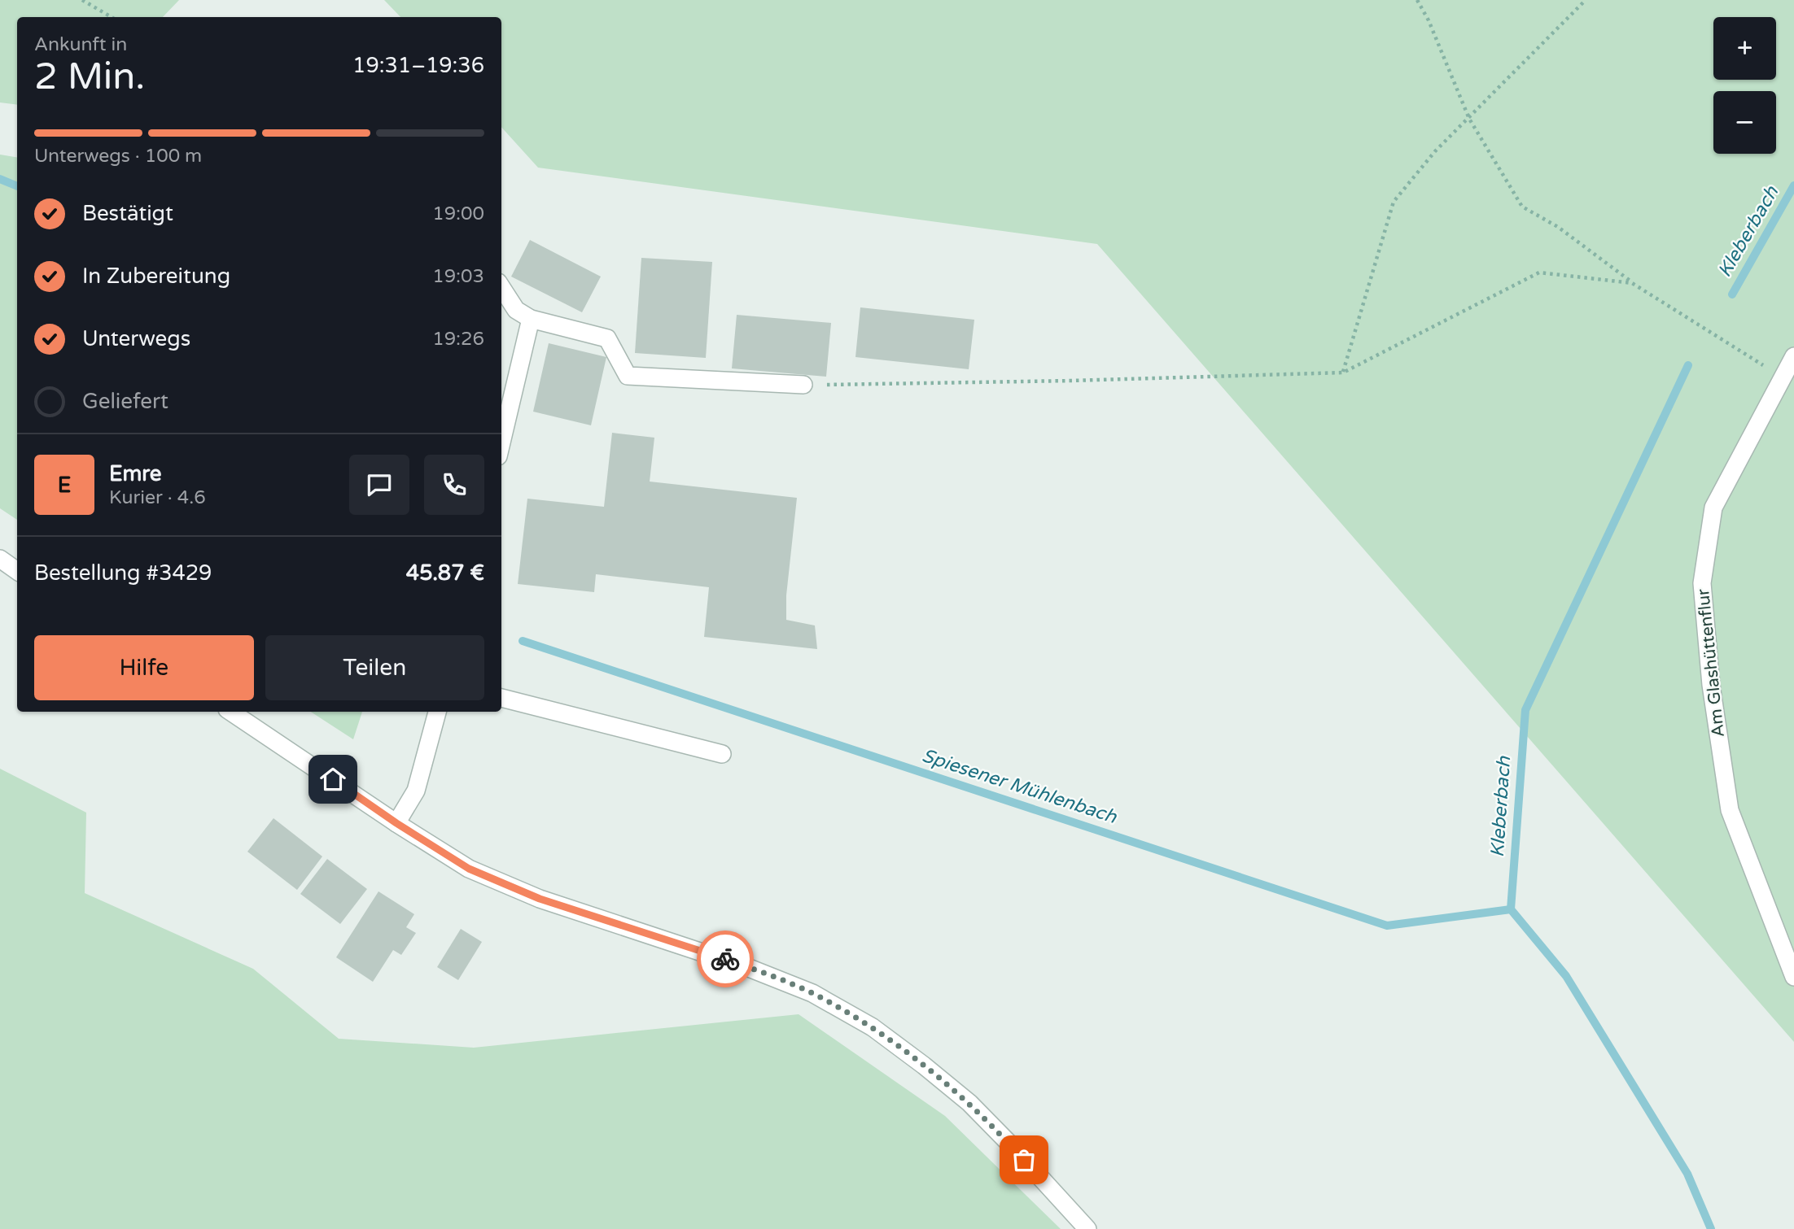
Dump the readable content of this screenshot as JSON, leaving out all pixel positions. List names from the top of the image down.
{
  "streets": {
    "street": ["Am Glashüttenflur"]
  },
  "water": ["Kleberbach", "Spiesener Mühlenbach"],
  "page": {
    "map_buttons": ["+", "−"],
    "heading": ["2 Min.", "Ankunft in", "19:31–19:36"],
    "panel": [
      "Emre",
      "Kurier · 4.6",
      "Bestellung #3429",
      "45.87 €"
    ],
    "bar": "Unterwegs · 100 m",
    "list": [
      ["Bestätigt", "19:00"],
      ["In Zubereitung", "19:03"],
      ["Unterwegs", "19:26"],
      "Geliefert"
    ],
    "round": "E",
    "buttons": ["Hilfe", "Teilen"]
  }
}
